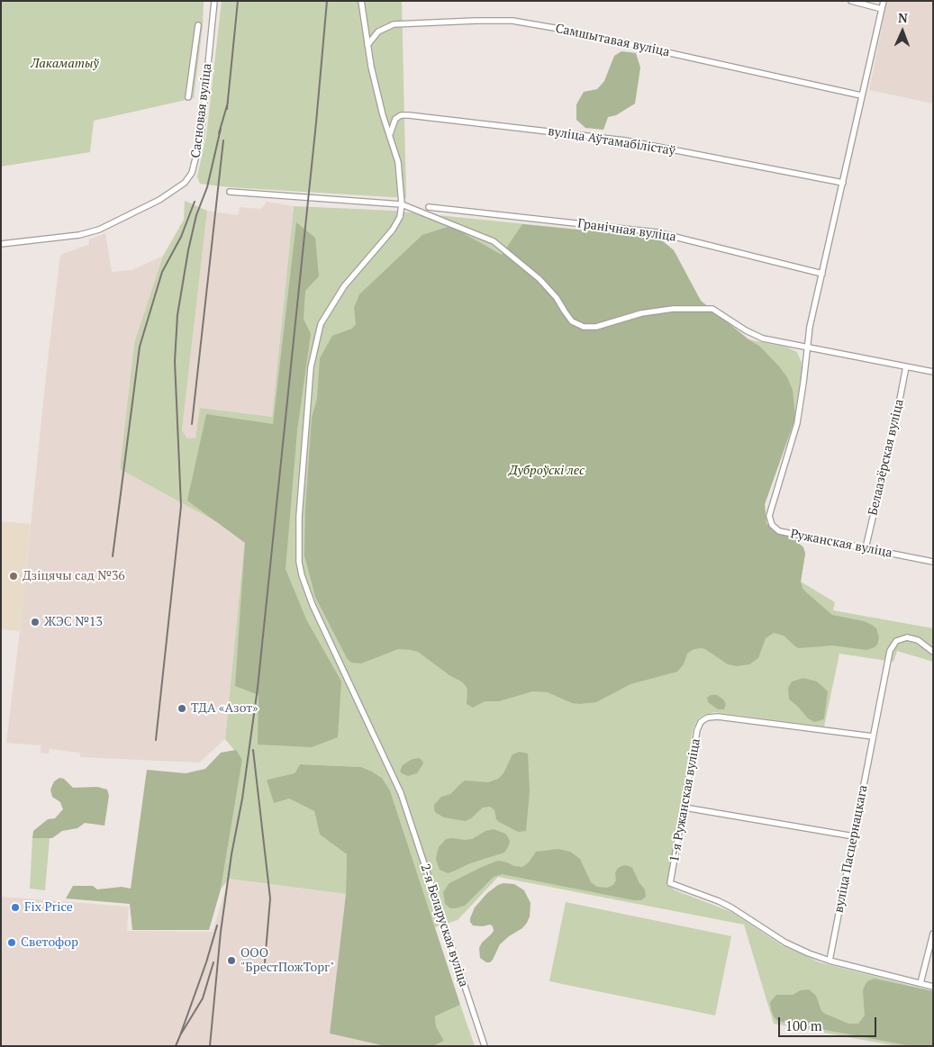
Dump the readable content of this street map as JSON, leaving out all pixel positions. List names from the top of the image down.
{
  "streets": {
    "street": [
      "Самшытавая вуліца",
      "Сасновая вуліца",
      "вуліца Аўтамабілістаў",
      "Гранічная вуліца",
      "Белаазёрская вуліца",
      "Ружанская вуліца",
      "1-я Ружанская вуліца",
      "вуліца Пасцернацкага",
      "2-я Беларуская вуліца"
    ]
  },
  "crossings": [
    ["Белаазёрская вуліца", "Ружанская вуліца"],
    ["1-я Ружанская вуліца", "вуліца Пасцернацкага"]
  ],
  "parks": ["Лакаматыў", "Дуброўскі лес"],
  "places": [
    "Дзіцячы сад №36",
    "ЖЭС №13",
    "ТДА «Азот»",
    "Fix Price",
    "Светофор",
    "ООО \"БрестПожТорг\""
  ],
  "scale_bar": "100 m",
  "north": "top"
}
